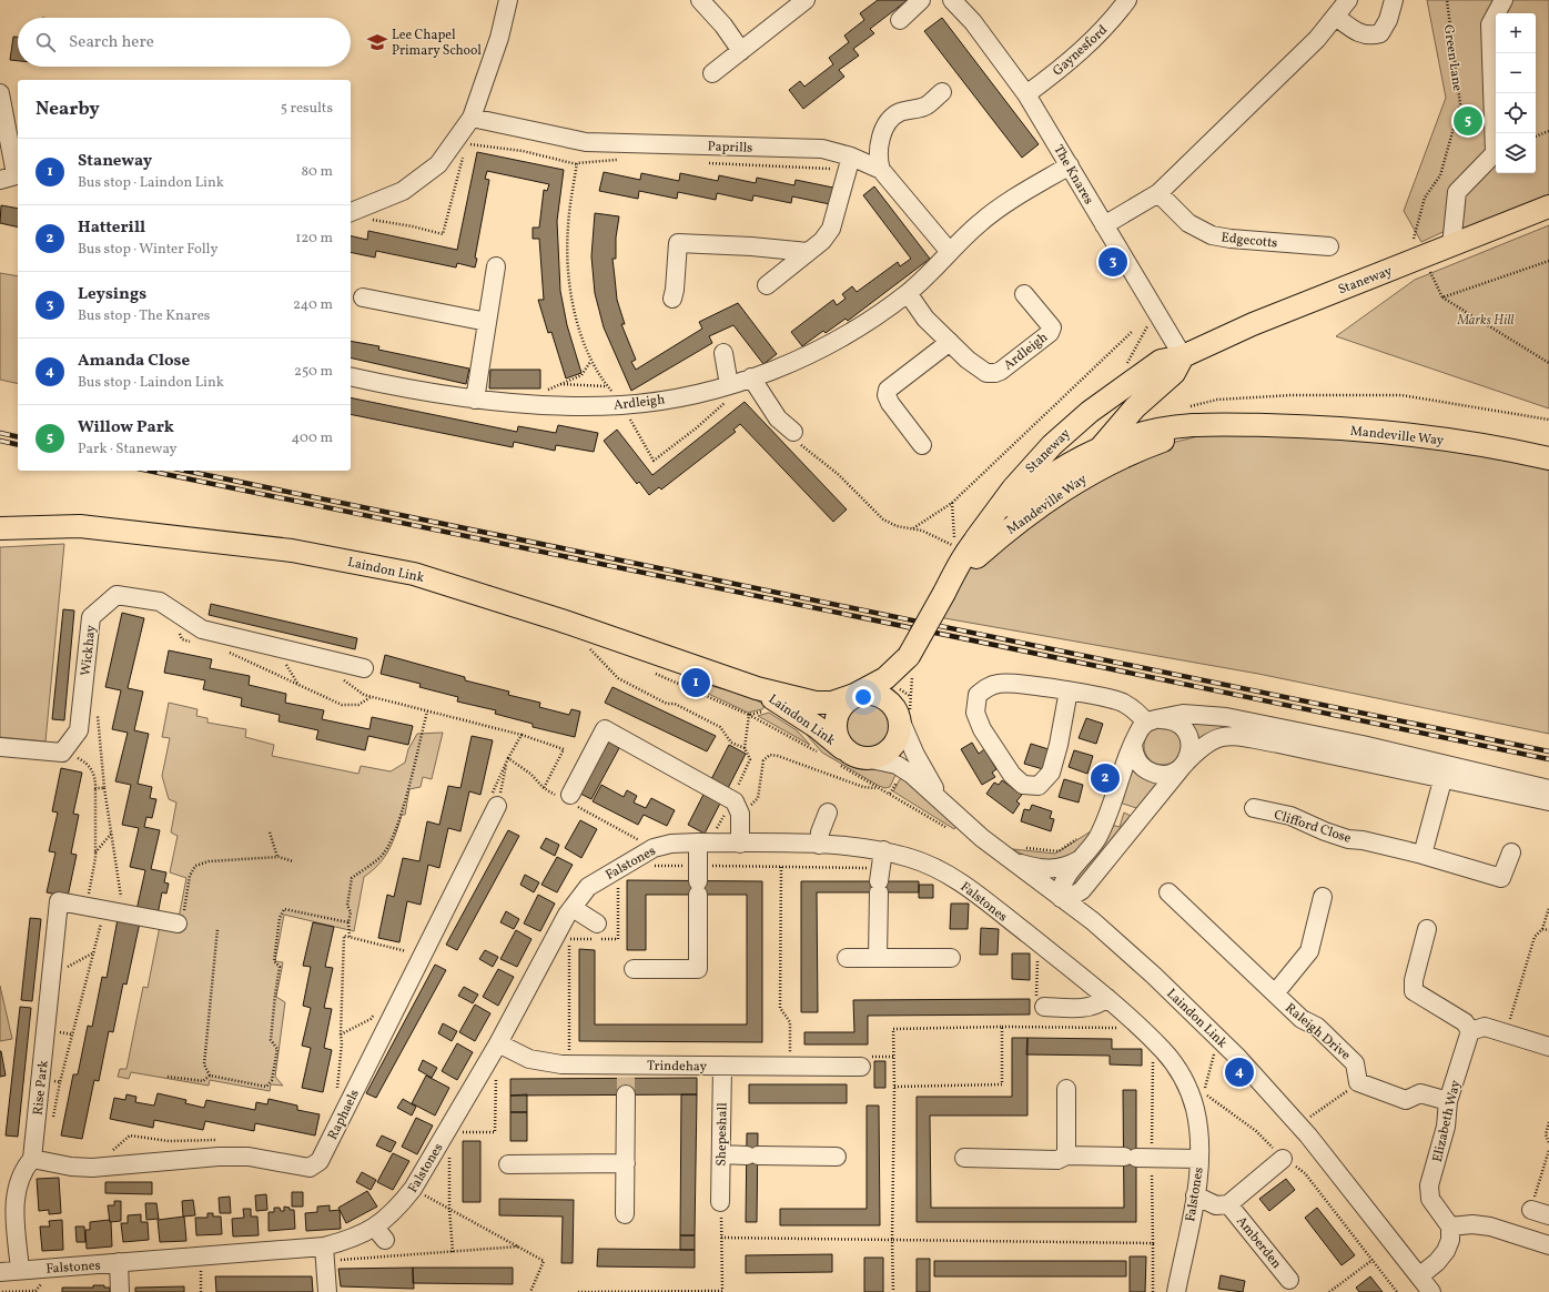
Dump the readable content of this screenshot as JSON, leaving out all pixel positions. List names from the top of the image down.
{
  "streets": {
    "main road": ["Staneway", "Mandeville Way", "Laindon Link"],
    "street": [
      "Gaynesford",
      "Paprills",
      "The Knares",
      "Edgecotts",
      "Ardleigh",
      "Wickhay",
      "Clifford Close",
      "Falstones",
      "Raleigh Drive",
      "Trindehay",
      "Rise Park",
      "Raphaels",
      "Elizabeth Way",
      "Shepeshall",
      "Amberden"
    ],
    "path": ["Green Lane"]
  },
  "crossings": [
    ["Gaynesford", "The Knares"],
    ["Green Lane", "Staneway"],
    ["Paprills", "Ardleigh"],
    ["The Knares", "Staneway"],
    ["The Knares", "Ardleigh"],
    ["Staneway", "Mandeville Way"],
    ["Mandeville Way", "Laindon Link"],
    ["Falstones", "Trindehay"],
    ["Falstones", "Rise Park"],
    ["Falstones", "Amberden"],
    ["Trindehay", "Shepeshall"],
    ["Rise Park", "Raphaels"]
  ],
  "parks": ["Marks Hill"],
  "places": {
    "school or university": ["Lee Chapel Primary School"]
  },
  "page": {
    "map_buttons": ["+", "−"],
    "search": "Search here",
    "heading": ["Nearby", "5 results"],
    "pins": [
      "5",
      "3",
      "1",
      "2",
      "4"
    ],
    "list": [
      {
        "mark": "1",
        "name": "Staneway",
        "note": "Bus stop · Laindon Link",
        "value": "80 m"
      },
      {
        "mark": "2",
        "name": "Hatterill",
        "note": "Bus stop · Winter Folly",
        "value": "120 m"
      },
      {
        "mark": "3",
        "name": "Leysings",
        "note": "Bus stop · The Knares",
        "value": "240 m"
      },
      {
        "mark": "4",
        "name": "Amanda Close",
        "note": "Bus stop · Laindon Link",
        "value": "250 m"
      },
      {
        "mark": "5",
        "name": "Willow Park",
        "note": "Park · Staneway",
        "value": "400 m"
      }
    ]
  }
}
